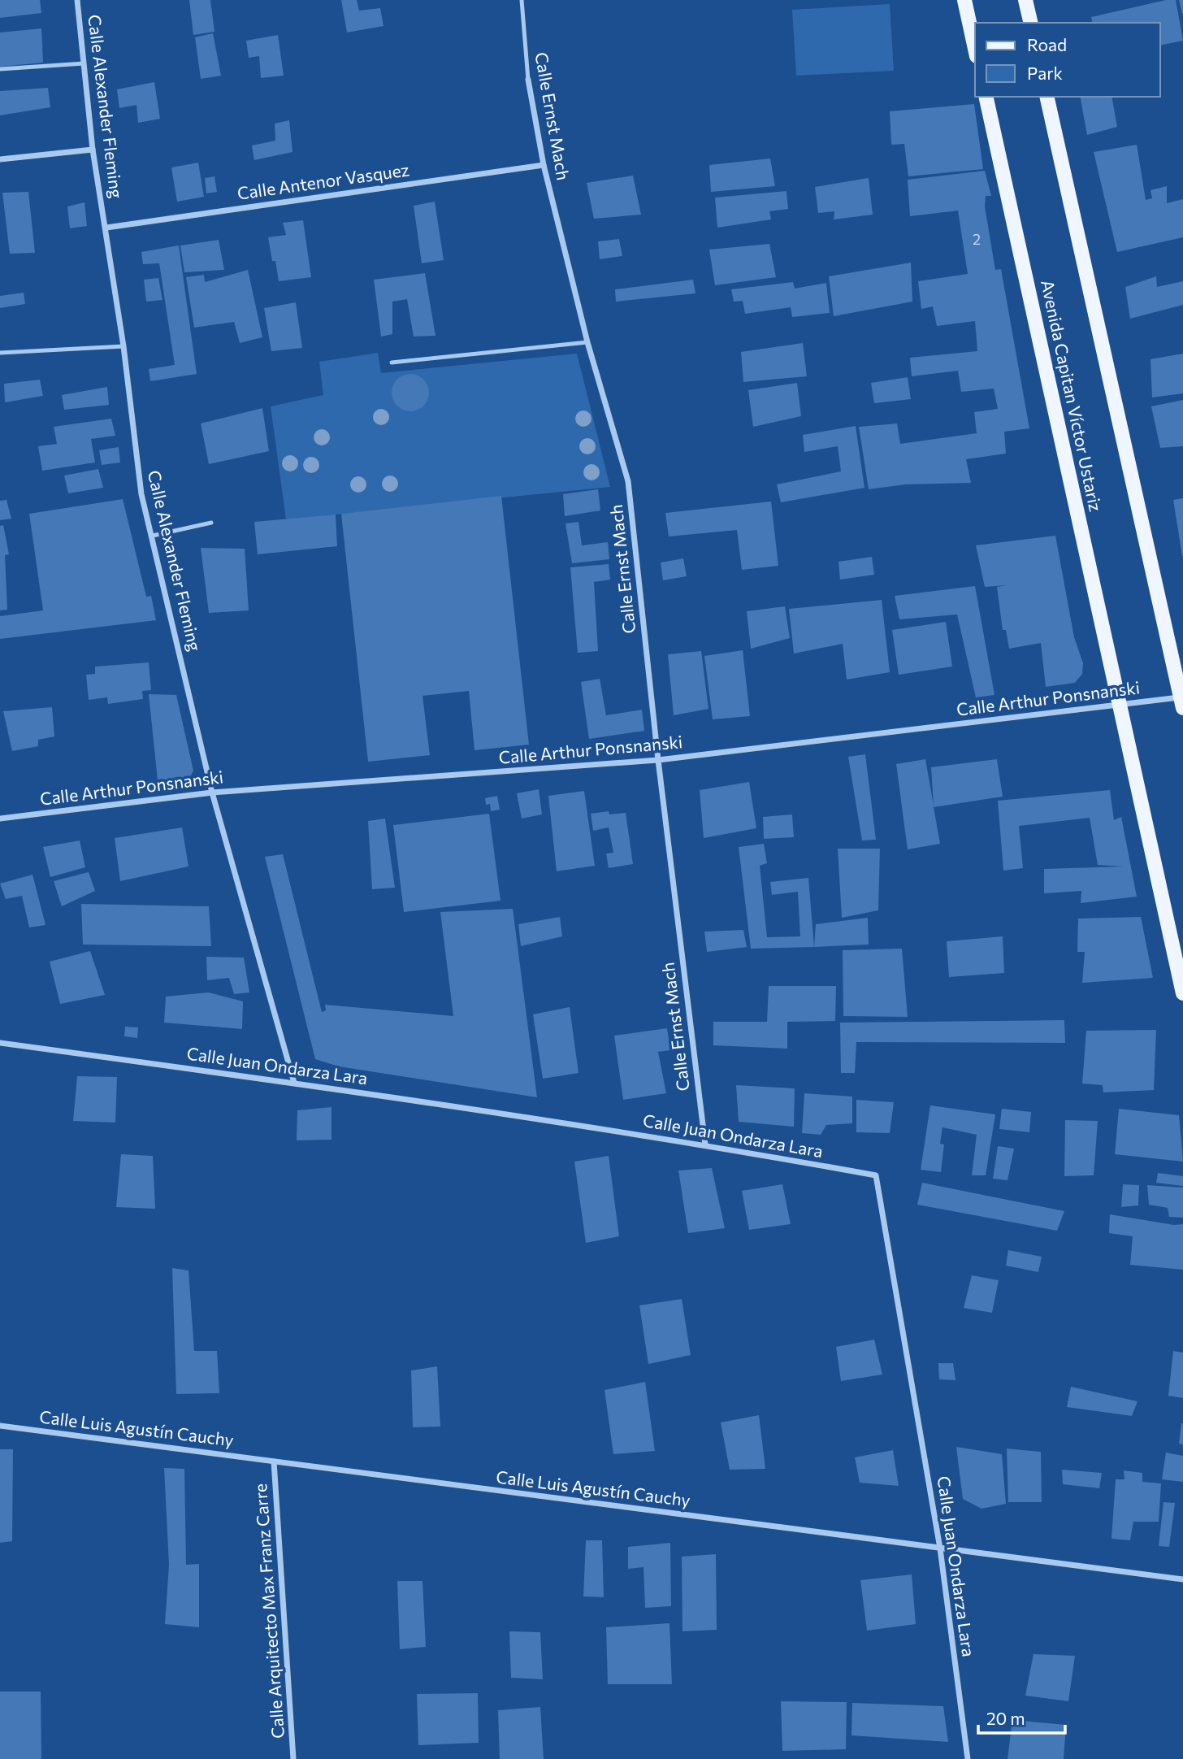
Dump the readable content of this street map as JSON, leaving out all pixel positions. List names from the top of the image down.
{
  "streets": {
    "main road": ["Avenida Capitan Víctor Ustariz"],
    "street": [
      "Calle Alexander Fleming",
      "Calle Ernst Mach",
      "Calle Antenor Vasquez",
      "Calle Arthur Ponsnanski",
      "Calle Juan Ondarza Lara",
      "Calle Luis Agustín Cauchy",
      "Calle Arquitecto Max Franz Carre"
    ]
  },
  "crossings": [
    ["Calle Alexander Fleming", "Calle Antenor Vasquez"],
    ["Calle Alexander Fleming", "Calle Arthur Ponsnanski"],
    ["Calle Alexander Fleming", "Calle Juan Ondarza Lara"],
    ["Calle Ernst Mach", "Calle Antenor Vasquez"],
    ["Calle Ernst Mach", "Calle Arthur Ponsnanski"],
    ["Calle Ernst Mach", "Calle Juan Ondarza Lara"],
    ["Avenida Capitan Víctor Ustariz", "Calle Arthur Ponsnanski"],
    ["Calle Juan Ondarza Lara", "Calle Luis Agustín Cauchy"],
    ["Calle Luis Agustín Cauchy", "Calle Arquitecto Max Franz Carre"]
  ],
  "house_numbers": ["2"],
  "legend": ["Road", "Park"],
  "scale_bar": "20 m"
}
